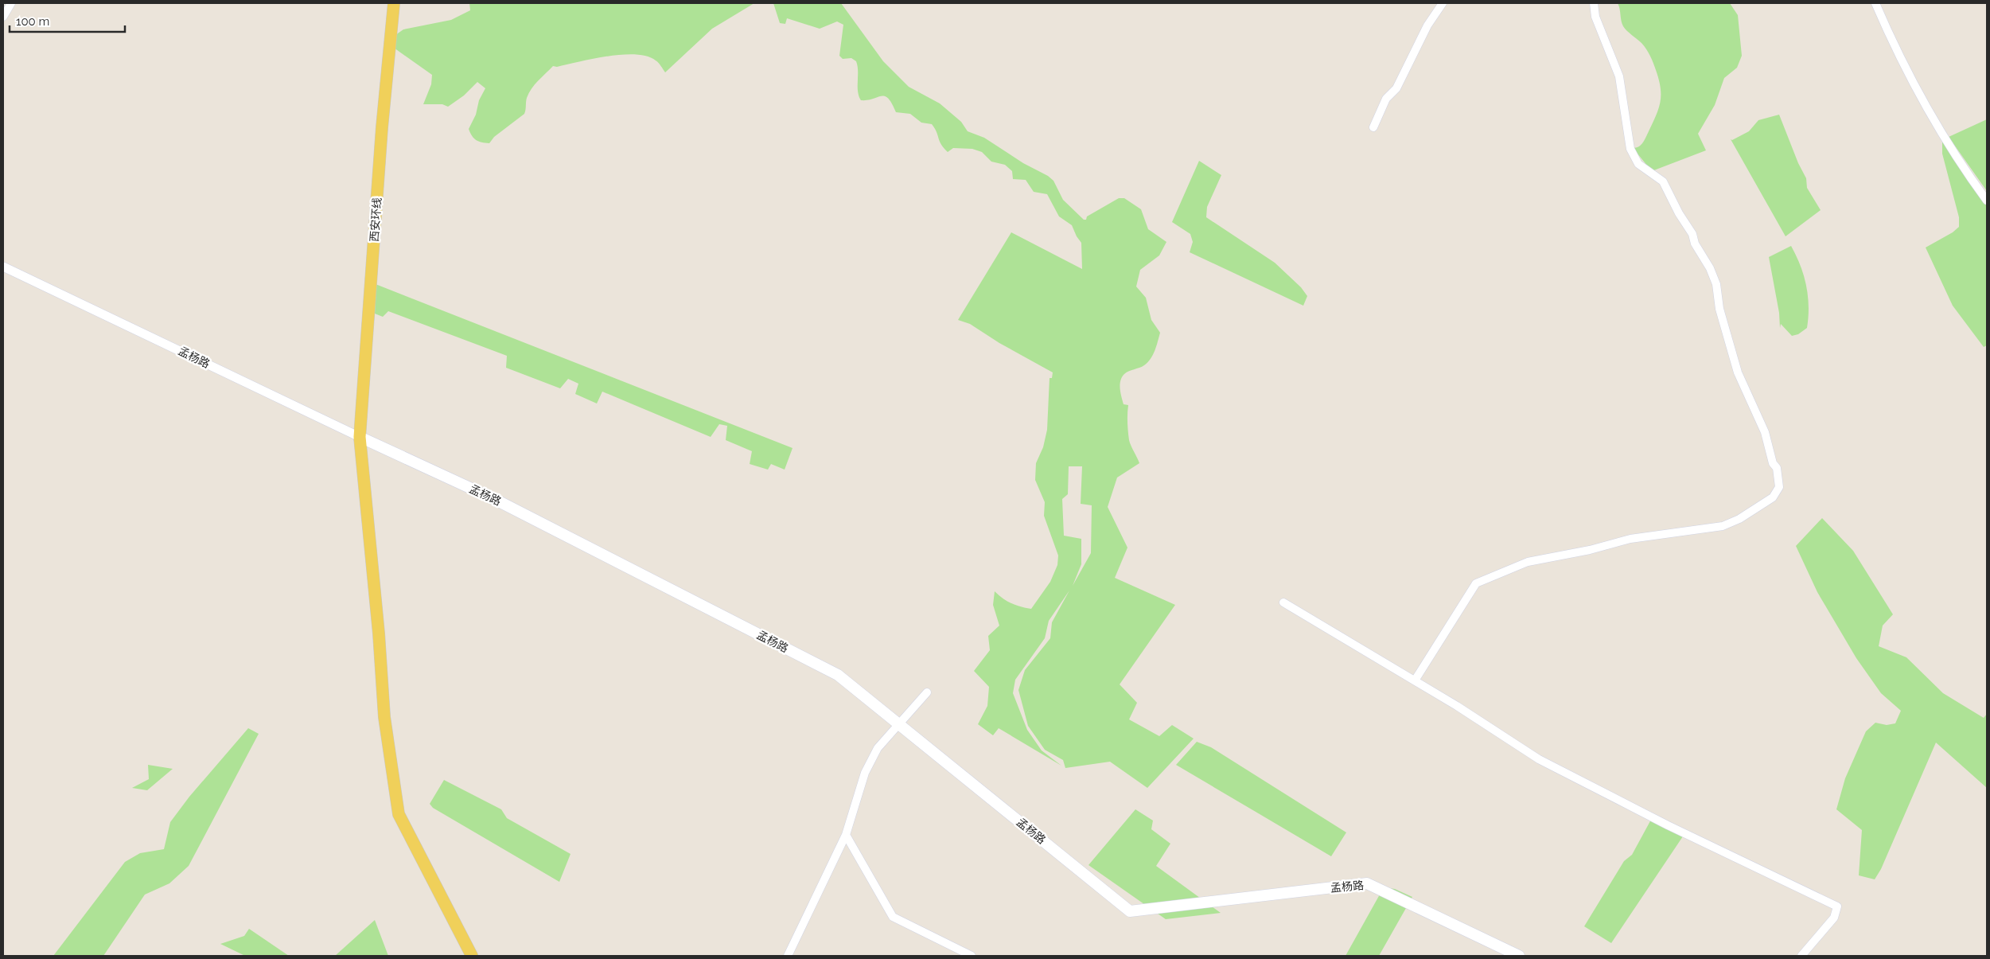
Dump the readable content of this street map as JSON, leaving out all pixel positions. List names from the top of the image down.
{
  "streets": {
    "main road": ["西安环线", "孟杨路"]
  },
  "crossings": [
    ["西安环线", "孟杨路"]
  ],
  "scale_bar": "100 m"
}
